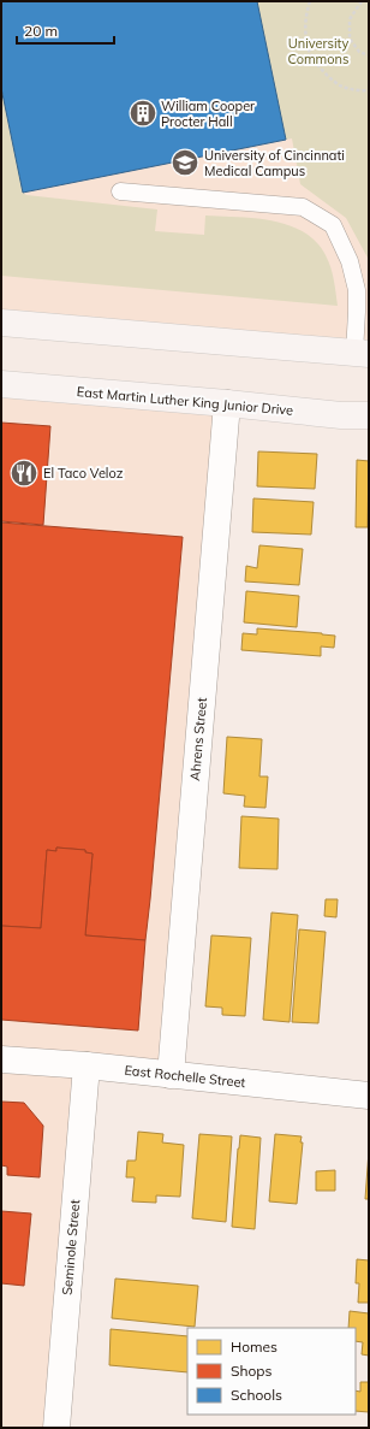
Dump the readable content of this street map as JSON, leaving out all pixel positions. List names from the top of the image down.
{
  "streets": {
    "main road": ["East Martin Luther King Junior Drive"],
    "street": ["Ahrens Street", "East Rochelle Street", "Seminole Street"]
  },
  "crossings": [
    ["East Martin Luther King Junior Drive", "Ahrens Street"],
    ["Ahrens Street", "East Rochelle Street"],
    ["East Rochelle Street", "Seminole Street"]
  ],
  "parks": ["University Commons"],
  "places": {
    "building": ["William Cooper Procter Hall"],
    "school or university": ["University of Cincinnati Medical Campus"],
    "restaurant": ["El Taco Veloz"]
  },
  "legend": ["Homes", "Shops", "Schools"],
  "scale_bar": "20 m"
}
